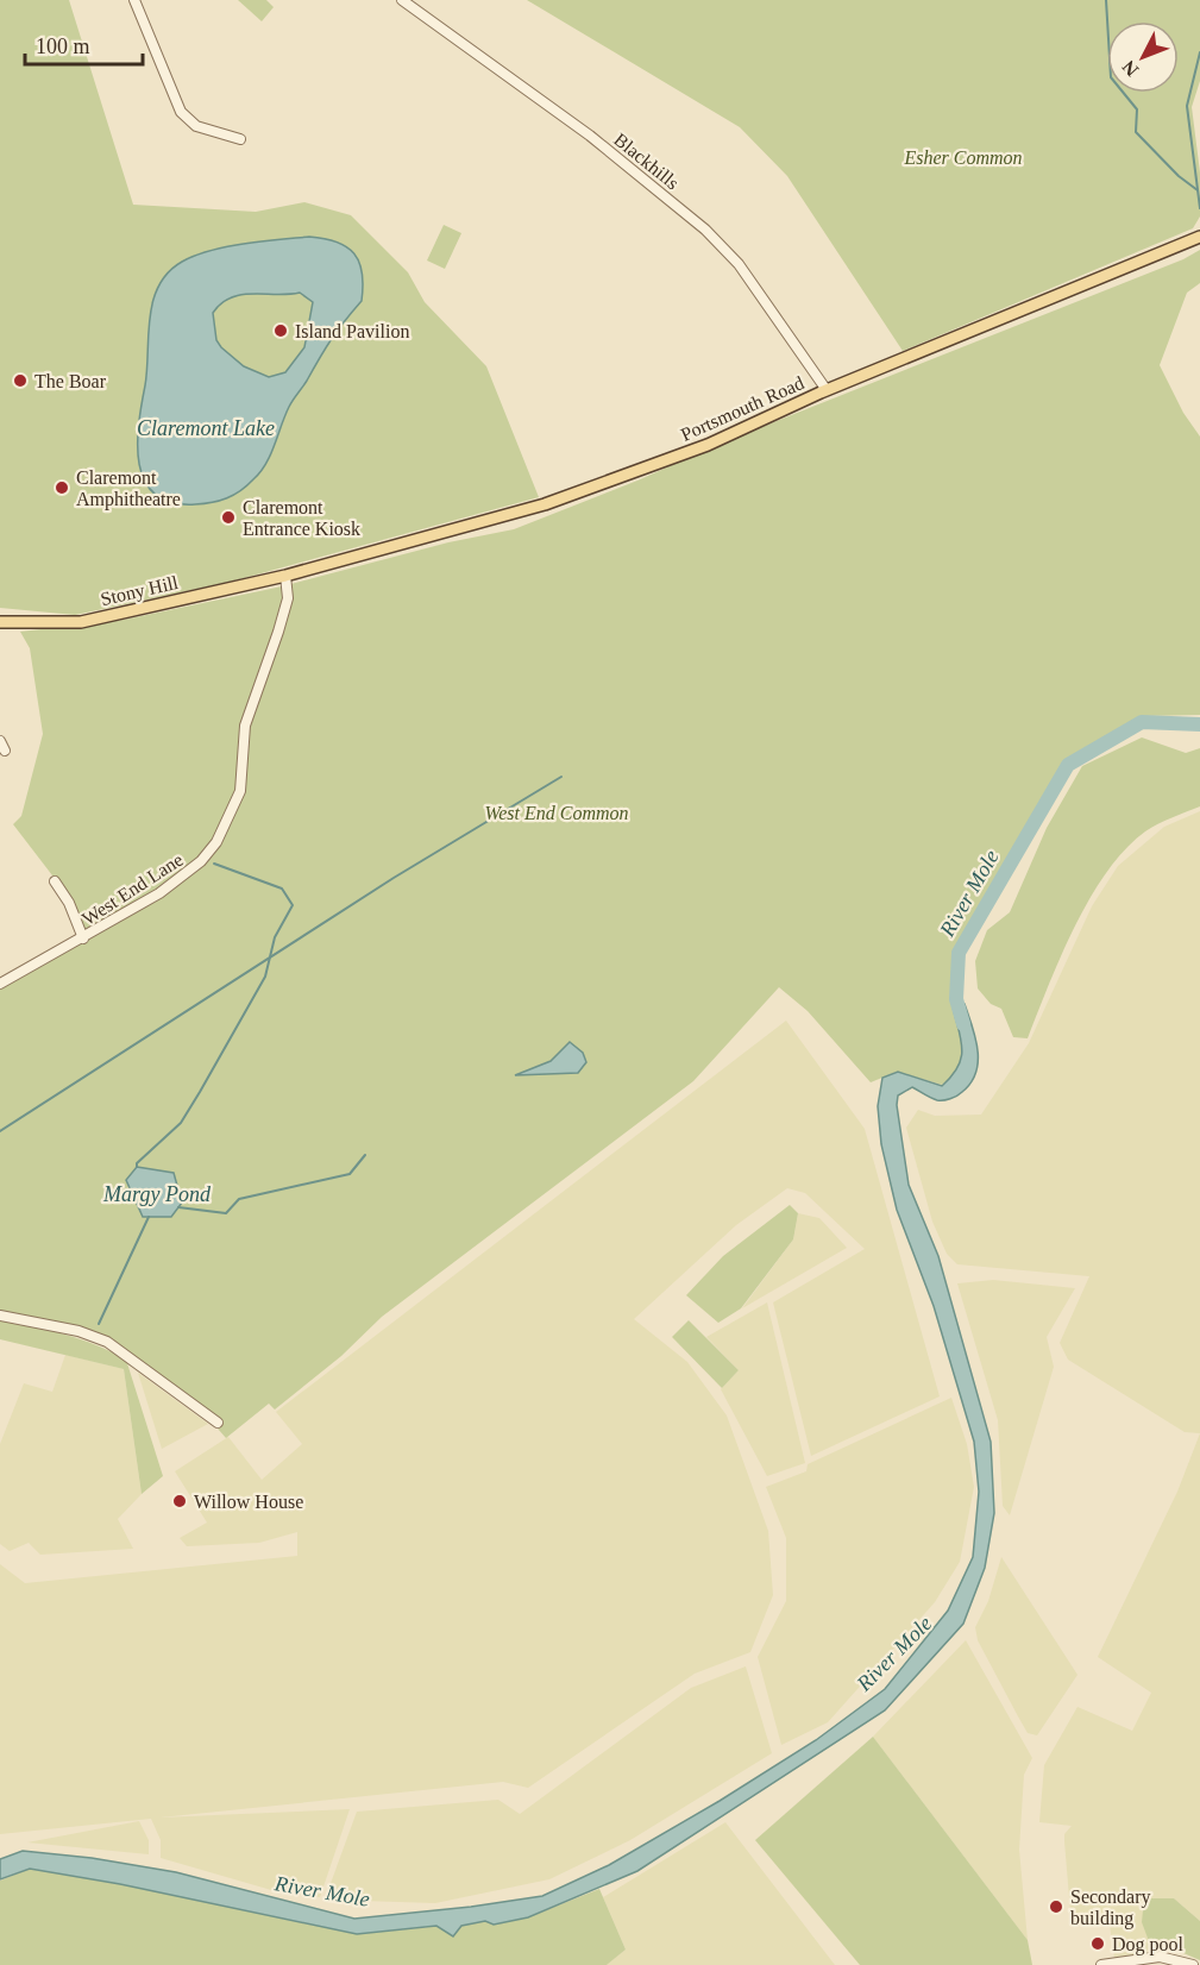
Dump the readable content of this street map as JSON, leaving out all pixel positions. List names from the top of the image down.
{
  "streets": {
    "main road": ["Portsmouth Road", "Stony Hill"],
    "street": ["Blackhills", "West End Lane"]
  },
  "crossings": [
    ["Blackhills", "Portsmouth Road"],
    ["Portsmouth Road", "Stony Hill"],
    ["Portsmouth Road", "West End Lane"],
    ["Stony Hill", "West End Lane"]
  ],
  "water": ["Claremont Lake", "River Mole", "Margy Pond"],
  "parks": ["Esher Common", "West End Common"],
  "places": [
    "Island Pavilion",
    "The Boar",
    "Claremont Amphitheatre",
    "Claremont Entrance Kiosk",
    "Willow House",
    "Secondary building",
    "Dog pool"
  ],
  "scale_bar": "100 m",
  "north": "bottom left"
}
